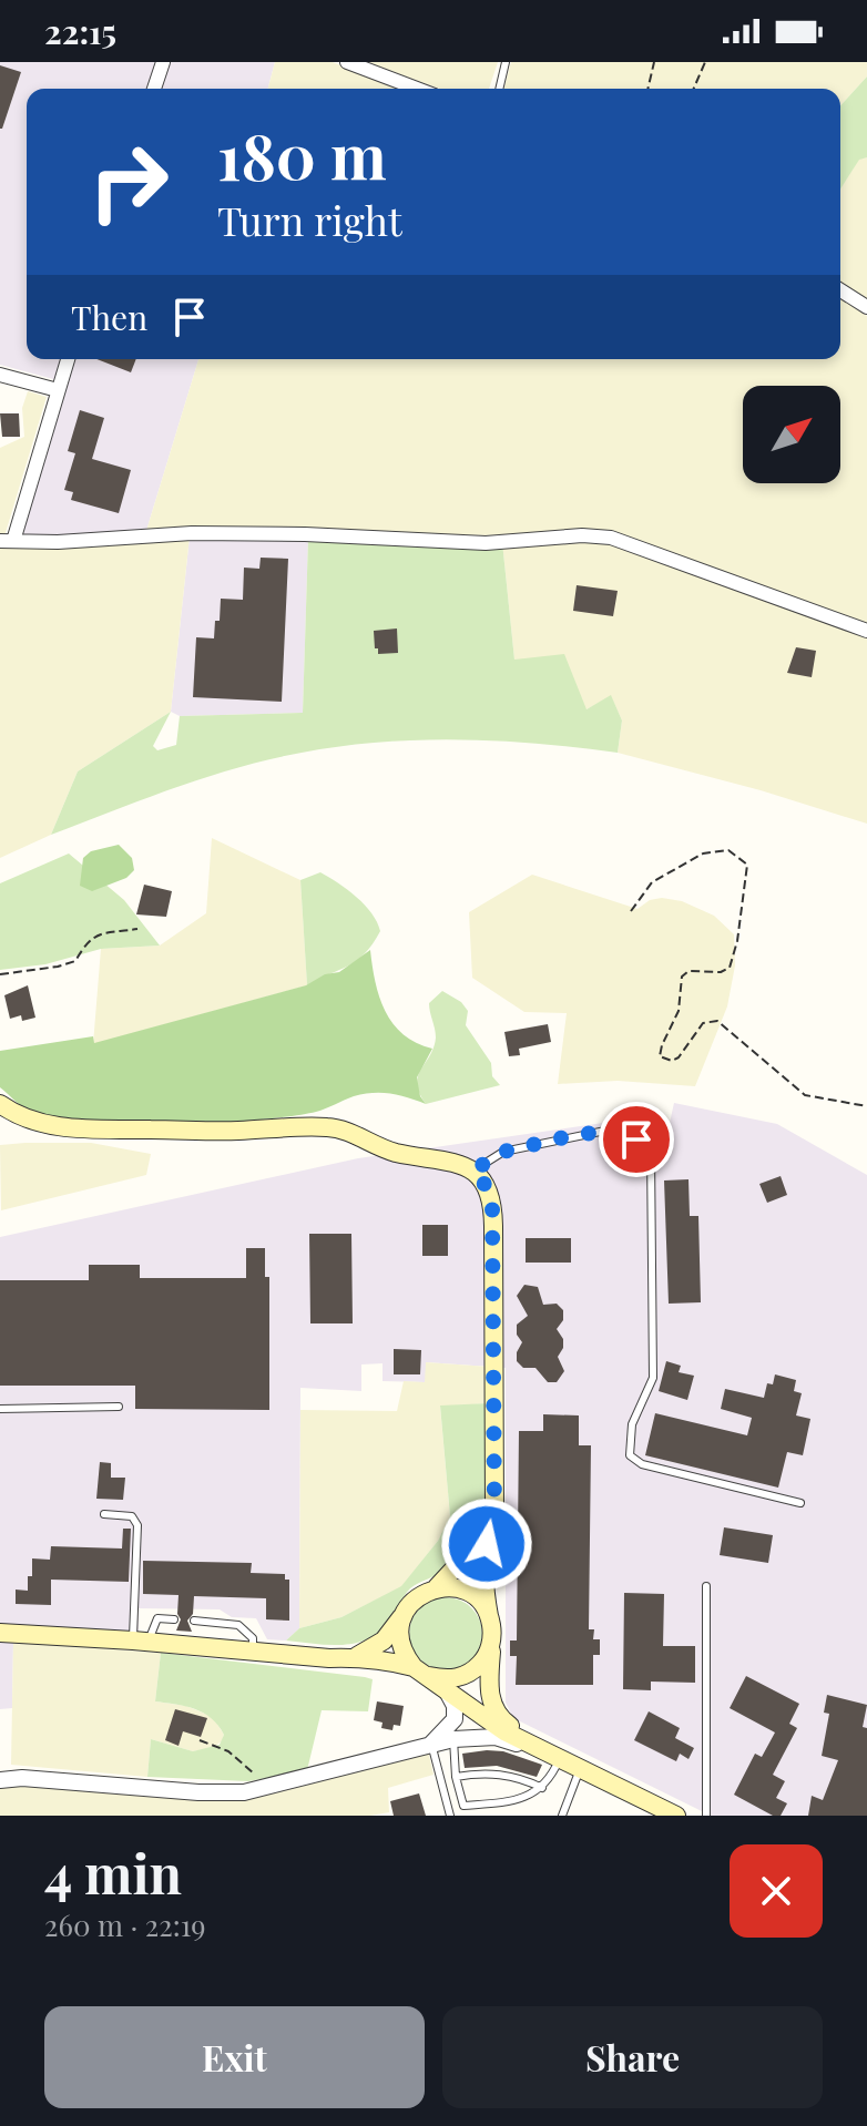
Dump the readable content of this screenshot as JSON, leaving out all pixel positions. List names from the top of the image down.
{
  "north": "top right",
  "page": {
    "status": "22:15",
    "turn": ["180 m", "Turn right"],
    "then": "Then",
    "heading": ["4 min", "260 m · 22:19"],
    "buttons": ["Exit", "Share"]
  }
}
